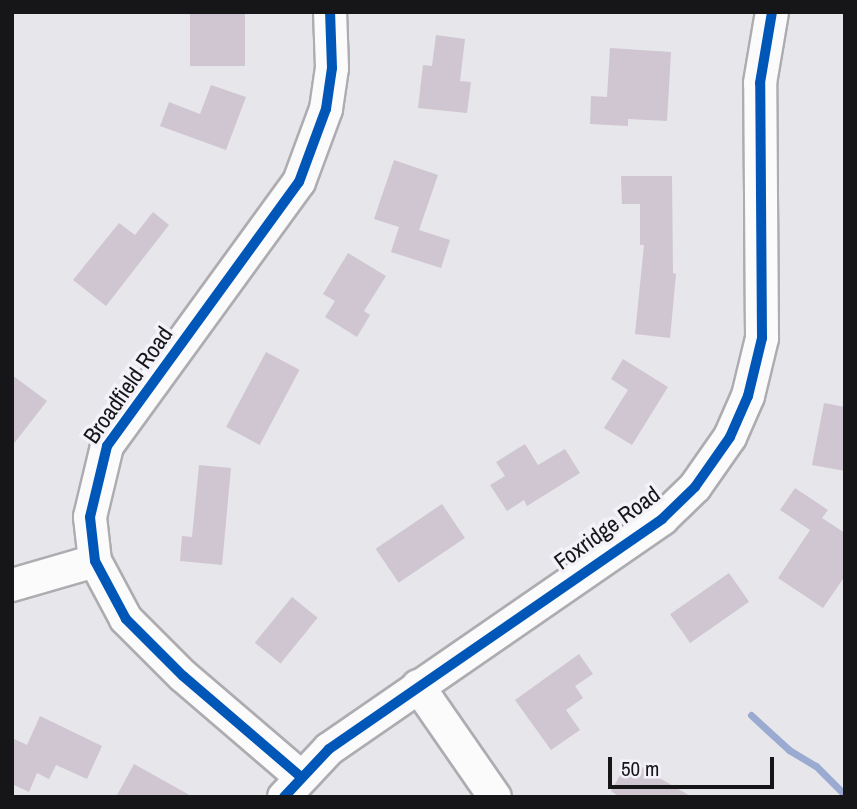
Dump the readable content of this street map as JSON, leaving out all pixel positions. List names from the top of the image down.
{
  "streets": {
    "street": ["Broadfield Road", "Foxridge Road"]
  },
  "crossings": [
    ["Broadfield Road", "Foxridge Road"]
  ],
  "scale_bar": "50 m"
}
